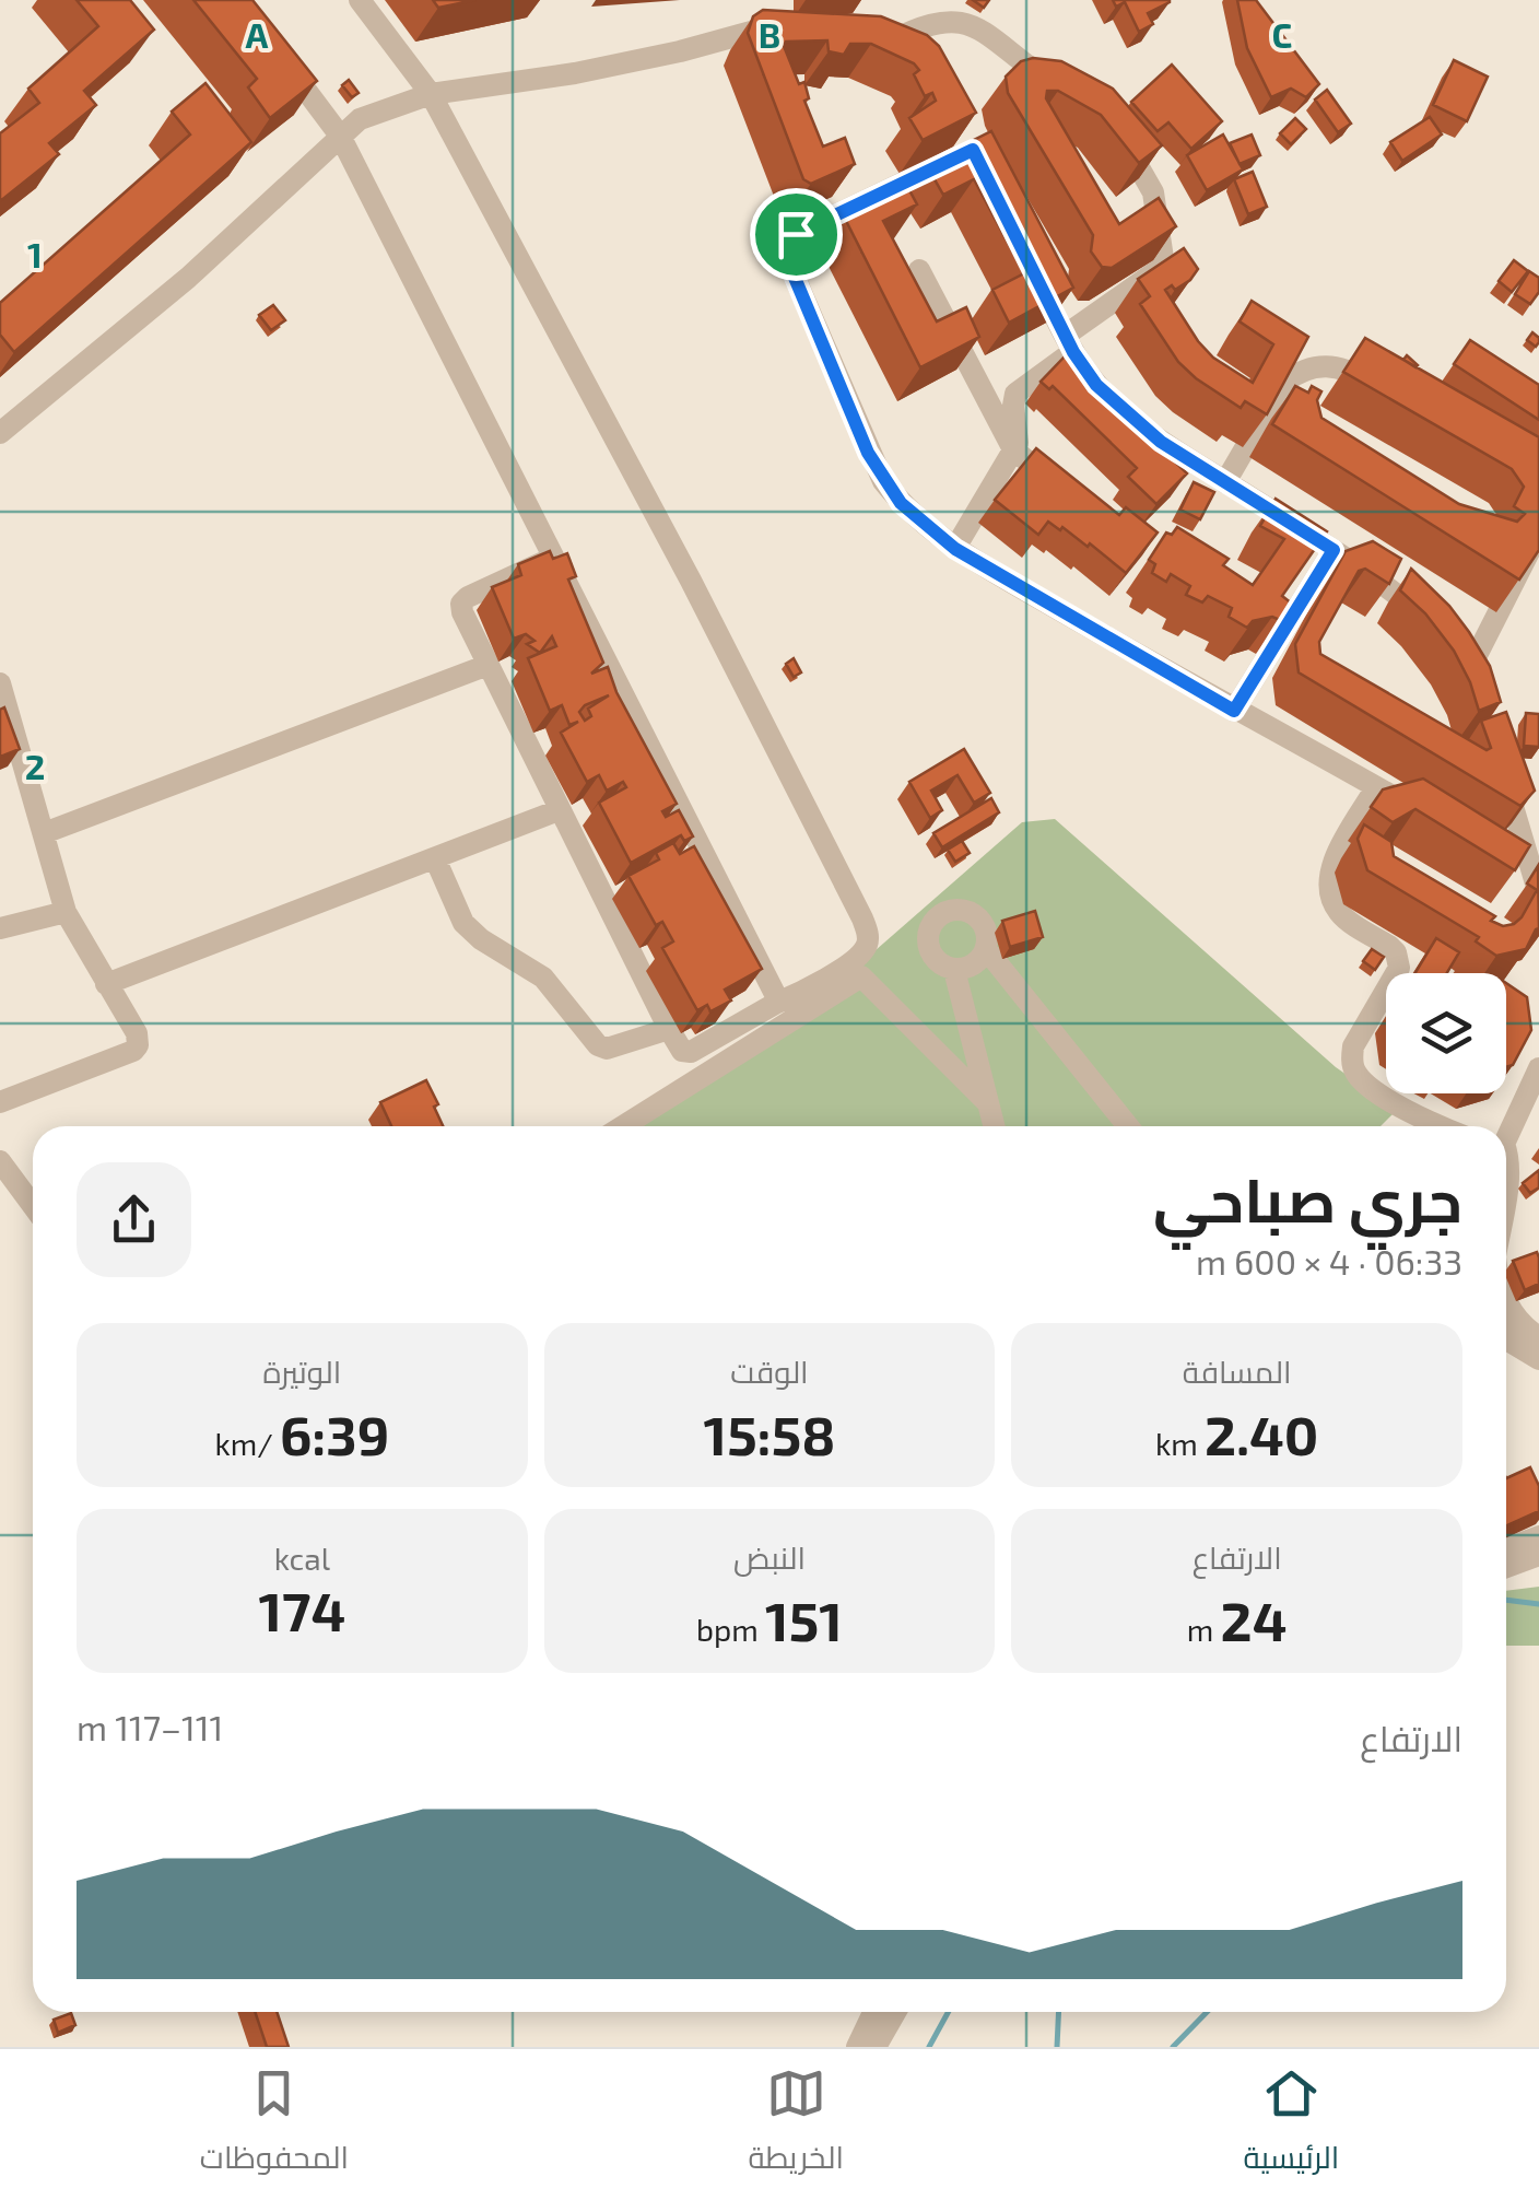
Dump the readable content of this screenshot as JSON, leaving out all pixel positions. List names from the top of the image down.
{
  "page": {
    "heading": ["جري صباحي", "06:33 · 4 × 600 m"],
    "stats": [
      ["المسافة", "2.40 km"],
      ["الوقت", "15:58"],
      ["الوتيرة", "6:39 /km"],
      ["الارتفاع", "24 m"],
      ["النبض", "151 bpm"],
      ["kcal", "174"]
    ],
    "chart": ["الارتفاع", "111–117 m"],
    "tabs": ["الرئيسية", "الخريطة", "المحفوظات"]
  },
  "grid": {
    "columns": ["A", "B", "C"],
    "rows": ["1", "2"]
  }
}
